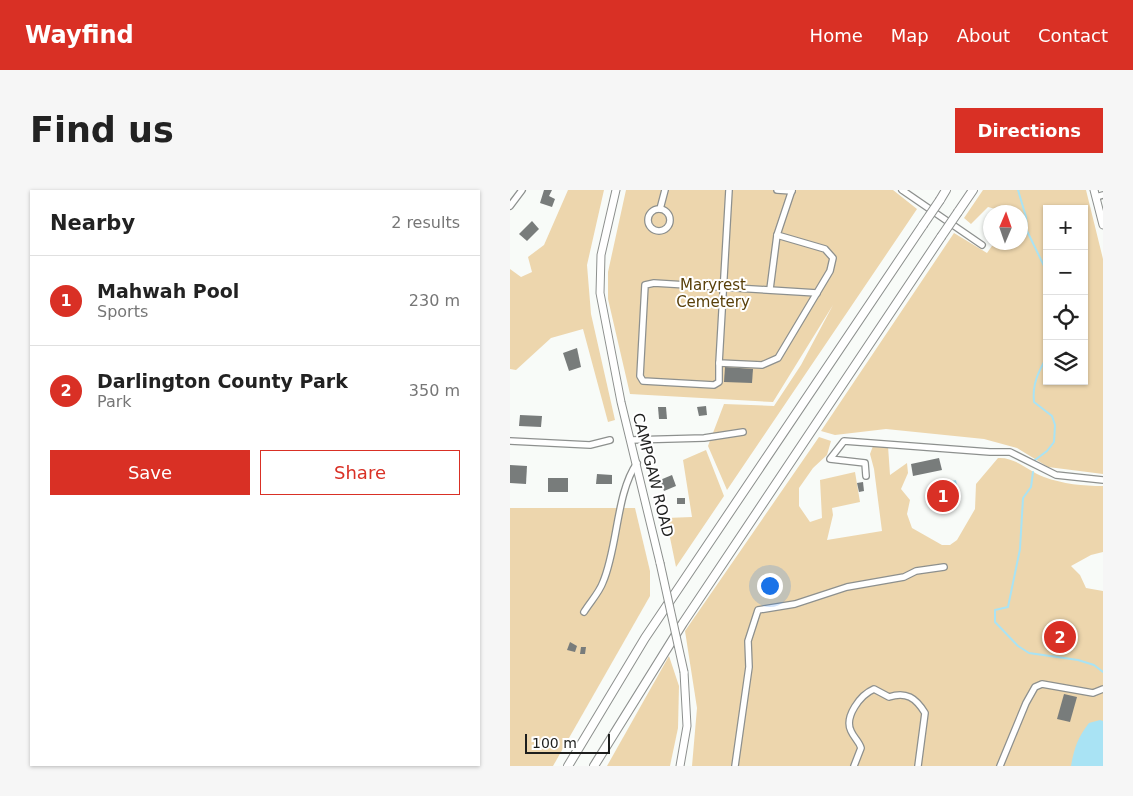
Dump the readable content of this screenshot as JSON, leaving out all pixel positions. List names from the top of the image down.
{
  "streets": {
    "main road": ["CAMPGAW ROAD"]
  },
  "parks": ["Maryrest Cemetery"],
  "scale_bar": "100 m",
  "north": "top",
  "page": {
    "header": "Wayfind",
    "nav": [
      "Home",
      "Map",
      "About",
      "Contact"
    ],
    "buttons": [
      "Directions",
      ["Save", "Share"]
    ],
    "title": "Find us",
    "heading": ["Nearby", "2 results"],
    "map_buttons": ["+", "−"],
    "list": [
      {
        "mark": "1",
        "name": "Mahwah Pool",
        "note": "Sports",
        "value": "230 m"
      },
      {
        "mark": "2",
        "name": "Darlington County Park",
        "note": "Park",
        "value": "350 m"
      }
    ],
    "pins": ["1", "2"],
    "scale": "100 m"
  }
}
